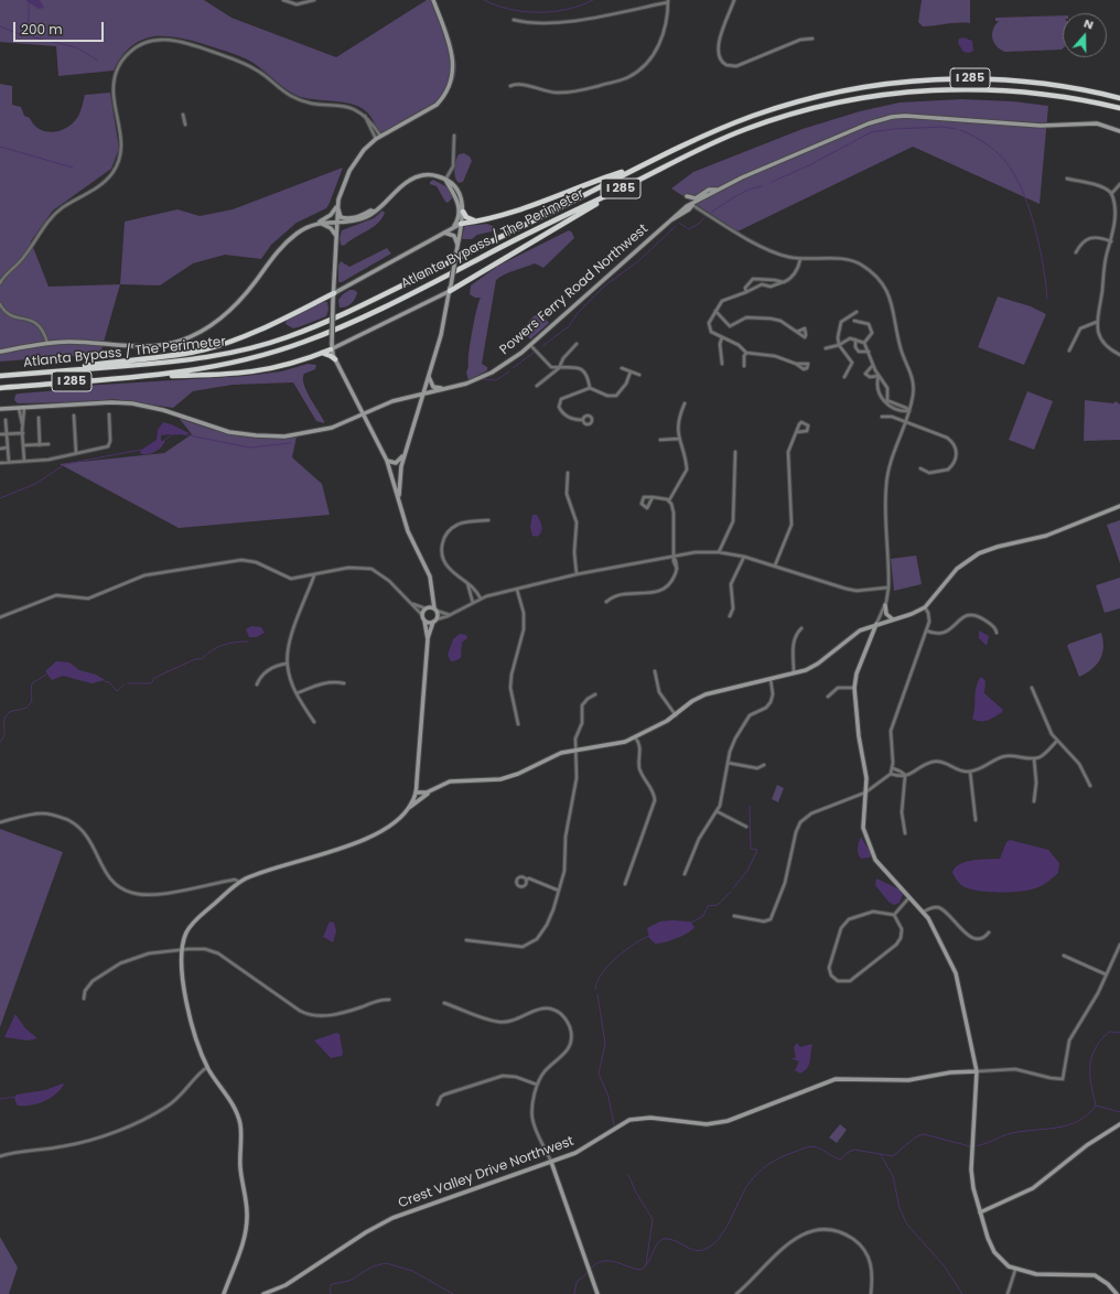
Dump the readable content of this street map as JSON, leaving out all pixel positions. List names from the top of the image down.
{
  "streets": {
    "highway": ["I 285", "Atlanta Bypass / The Perimeter"],
    "street": ["Powers Ferry Road Northwest", "Crest Valley Drive Northwest"]
  },
  "scale_bar": "200 m",
  "north": "top"
}
